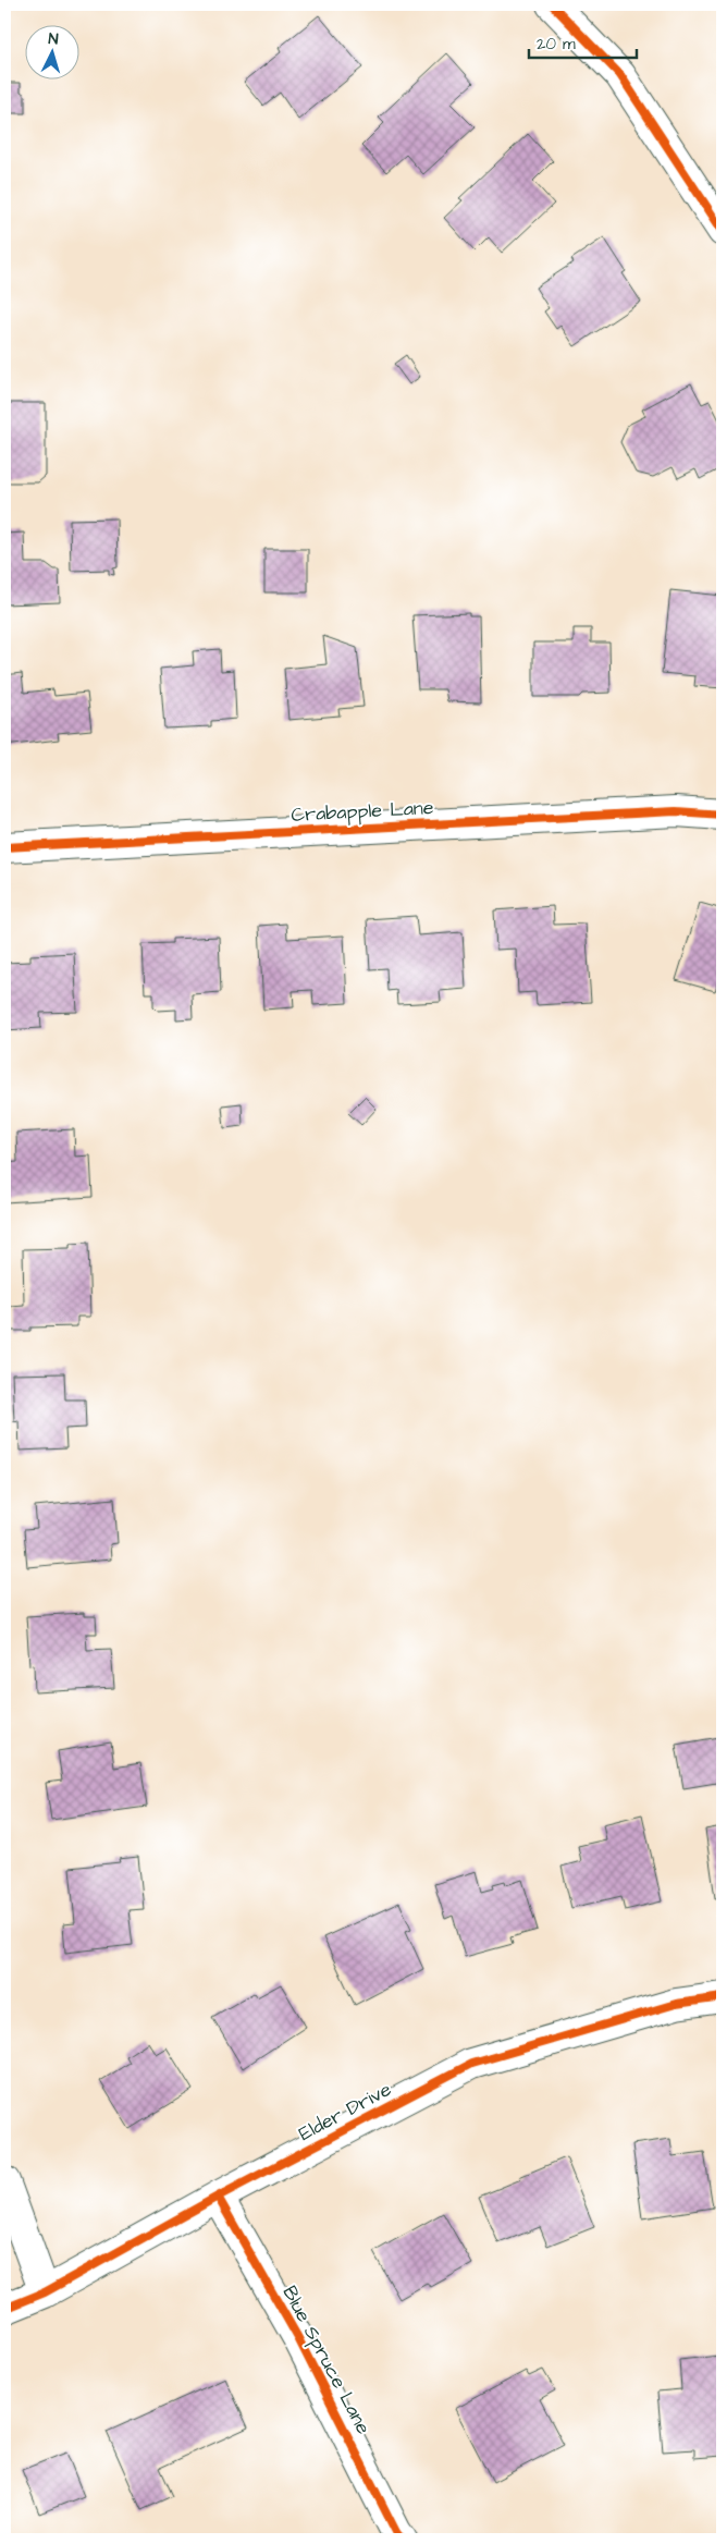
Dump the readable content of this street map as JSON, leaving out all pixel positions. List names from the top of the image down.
{
  "streets": {
    "street": ["Crabapple Lane", "Elder Drive", "Blue Spruce Lane"]
  },
  "crossings": [
    ["Elder Drive", "Blue Spruce Lane"]
  ],
  "scale_bar": "20 m",
  "north": "top"
}
